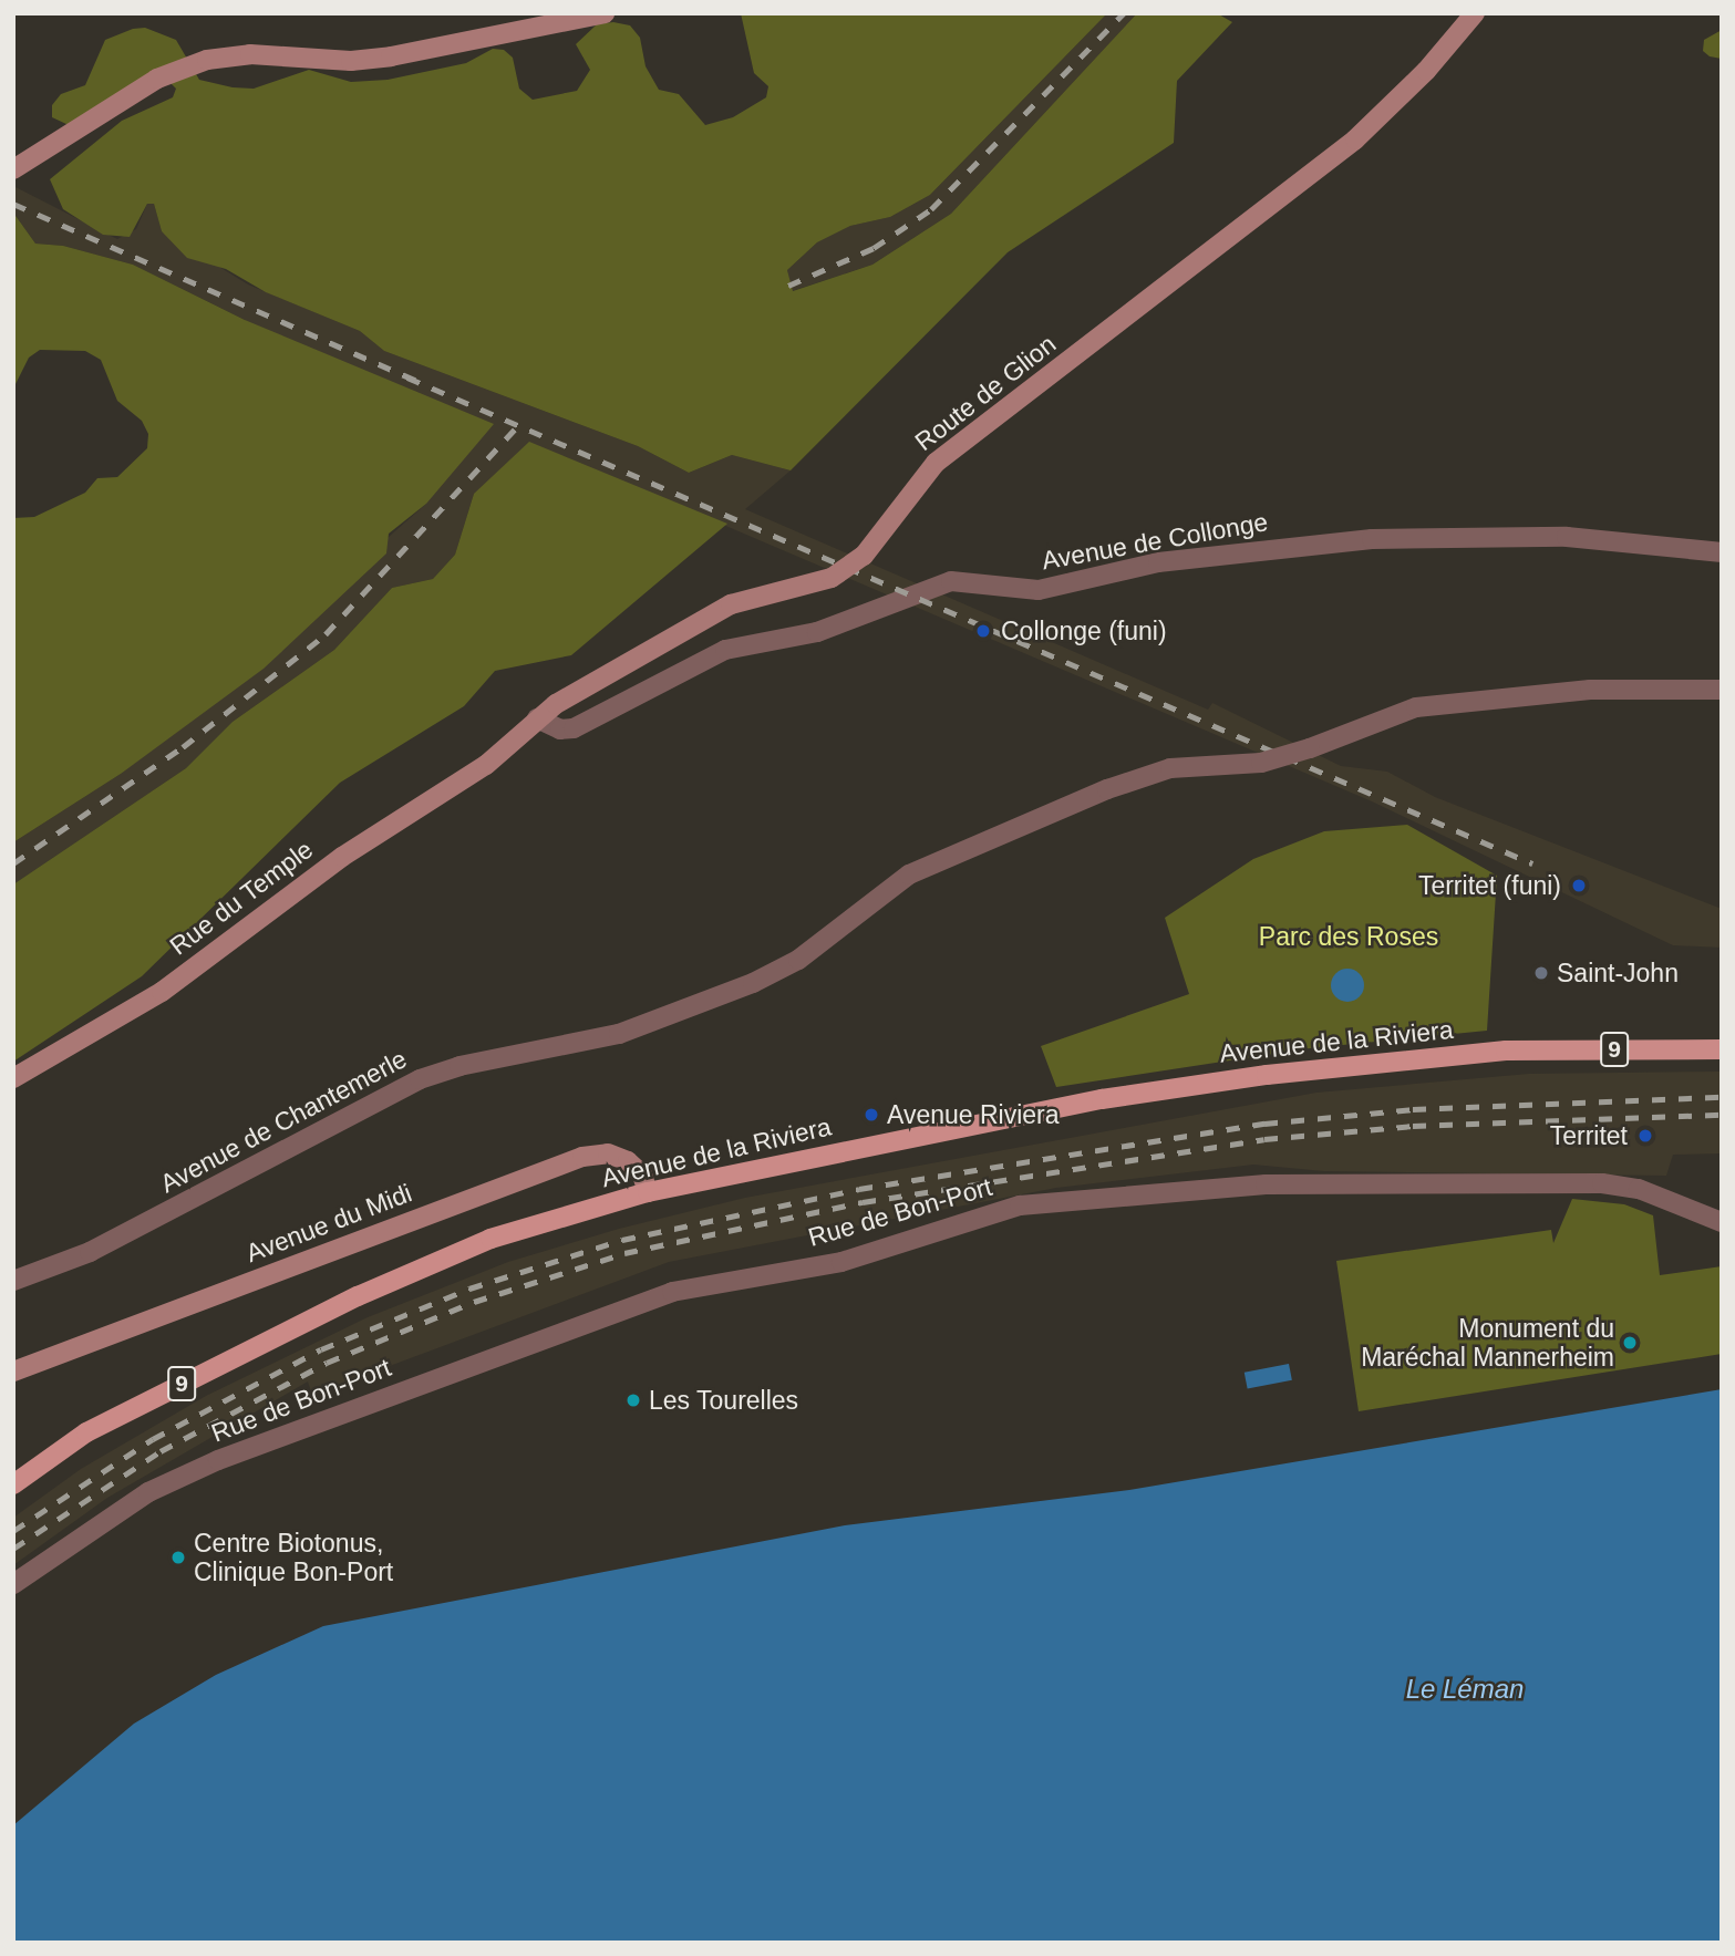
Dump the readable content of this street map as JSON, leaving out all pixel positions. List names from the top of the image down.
{
  "streets": {
    "main road": ["Avenue de la Riviera", "9"],
    "street": [
      "Route de Glion",
      "Avenue de Collonge",
      "Rue du Temple",
      "Avenue de Chantemerle",
      "Rue de Bon-Port",
      "Avenue du Midi"
    ]
  },
  "crossings": [
    ["Route de Glion", "Avenue de Collonge"],
    ["Route de Glion", "Rue du Temple"],
    ["Avenue de la Riviera", "Avenue du Midi"]
  ],
  "water": ["Le Léman"],
  "parks": ["Parc des Roses"],
  "places": [
    "Collonge (funi)",
    "Territet (funi)",
    "Saint-John",
    "Avenue Riviera",
    "Territet",
    "Monument du Maréchal Mannerheim",
    "Les Tourelles",
    "Centre Biotonus, Clinique Bon-Port"
  ]
}
